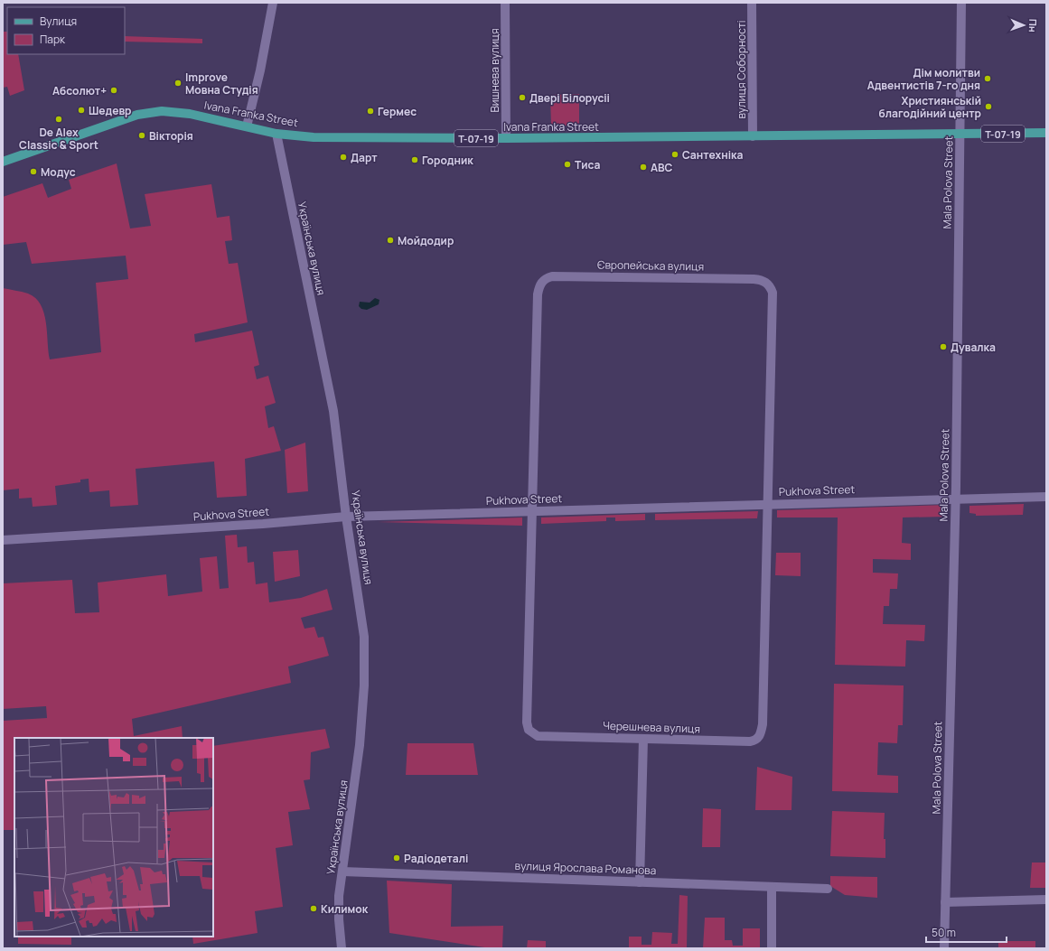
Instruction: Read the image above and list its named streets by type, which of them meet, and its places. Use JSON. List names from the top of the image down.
{
  "streets": {
    "main road": ["Ivana Franka Street", "Т-07-19"],
    "street": [
      "вулиця Соборності",
      "Вишнева вулиця",
      "Mala Polova Street",
      "Українська вулиця",
      "Європейська вулиця",
      "Pukhova Street",
      "Черешнева вулиця",
      "вулиця Ярослава Романова"
    ]
  },
  "crossings": [
    ["вулиця Соборності", "Ivana Franka Street"],
    ["Вишнева вулиця", "Ivana Franka Street"],
    ["Ivana Franka Street", "Mala Polova Street"],
    ["Ivana Franka Street", "Українська вулиця"],
    ["Mala Polova Street", "Pukhova Street"],
    ["Українська вулиця", "Pukhova Street"],
    ["Українська вулиця", "вулиця Ярослава Романова"],
    ["Європейська вулиця", "Pukhova Street"],
    ["Європейська вулиця", "Черешнева вулиця"],
    ["Pukhova Street", "Черешнева вулиця"]
  ],
  "places": [
    "Дім молитви Адвентистів 7-го дня",
    "Improve Мовна Студія",
    "Абсолют+",
    "Двері Білорусіі",
    "Християнській благодійний центр",
    "Шедевр",
    "Гермес",
    "De Alex Classic & Sport",
    "Вікторія",
    "Сантехніка",
    "Дарт",
    "Городник",
    "Тиса",
    "ABC",
    "Модус",
    "Мойдодир",
    "Дувалка",
    "Радіодеталі",
    "Килимок"
  ],
  "legend": ["Вулиця", "Парк"],
  "scale_bar": "50 m",
  "north": "right"
}
